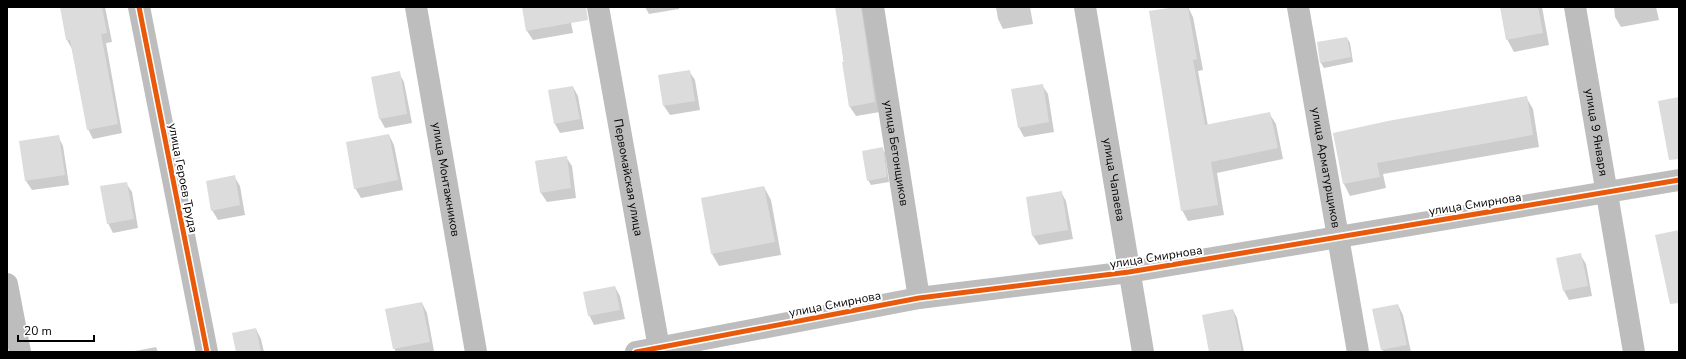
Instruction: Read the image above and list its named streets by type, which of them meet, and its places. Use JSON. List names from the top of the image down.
{
  "streets": {
    "street": [
      "улица 9 Января",
      "улица Бетонщиков",
      "улица Арматурщиков",
      "Первомайская улица",
      "улица Героев Труда",
      "улица Монтажников",
      "улица Чапаева",
      "улица Смирнова"
    ]
  },
  "crossings": [
    ["улица 9 Января", "улица Смирнова"],
    ["улица Бетонщиков", "улица Смирнова"],
    ["улица Арматурщиков", "улица Смирнова"],
    ["Первомайская улица", "улица Смирнова"],
    ["улица Чапаева", "улица Смирнова"]
  ],
  "scale_bar": "20 m"
}
